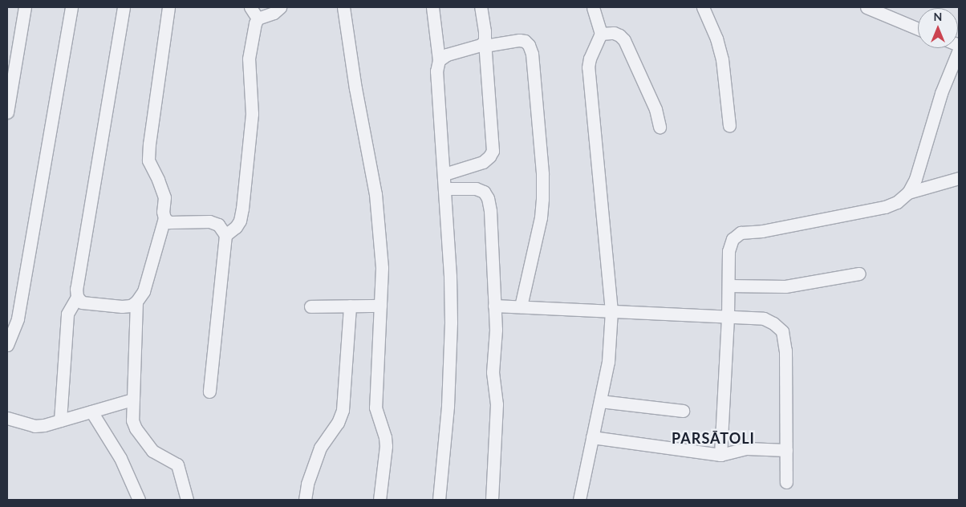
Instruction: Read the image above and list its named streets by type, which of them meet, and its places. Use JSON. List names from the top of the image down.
{
  "districts": ["PARSĀTOLI"],
  "north": "top"
}
